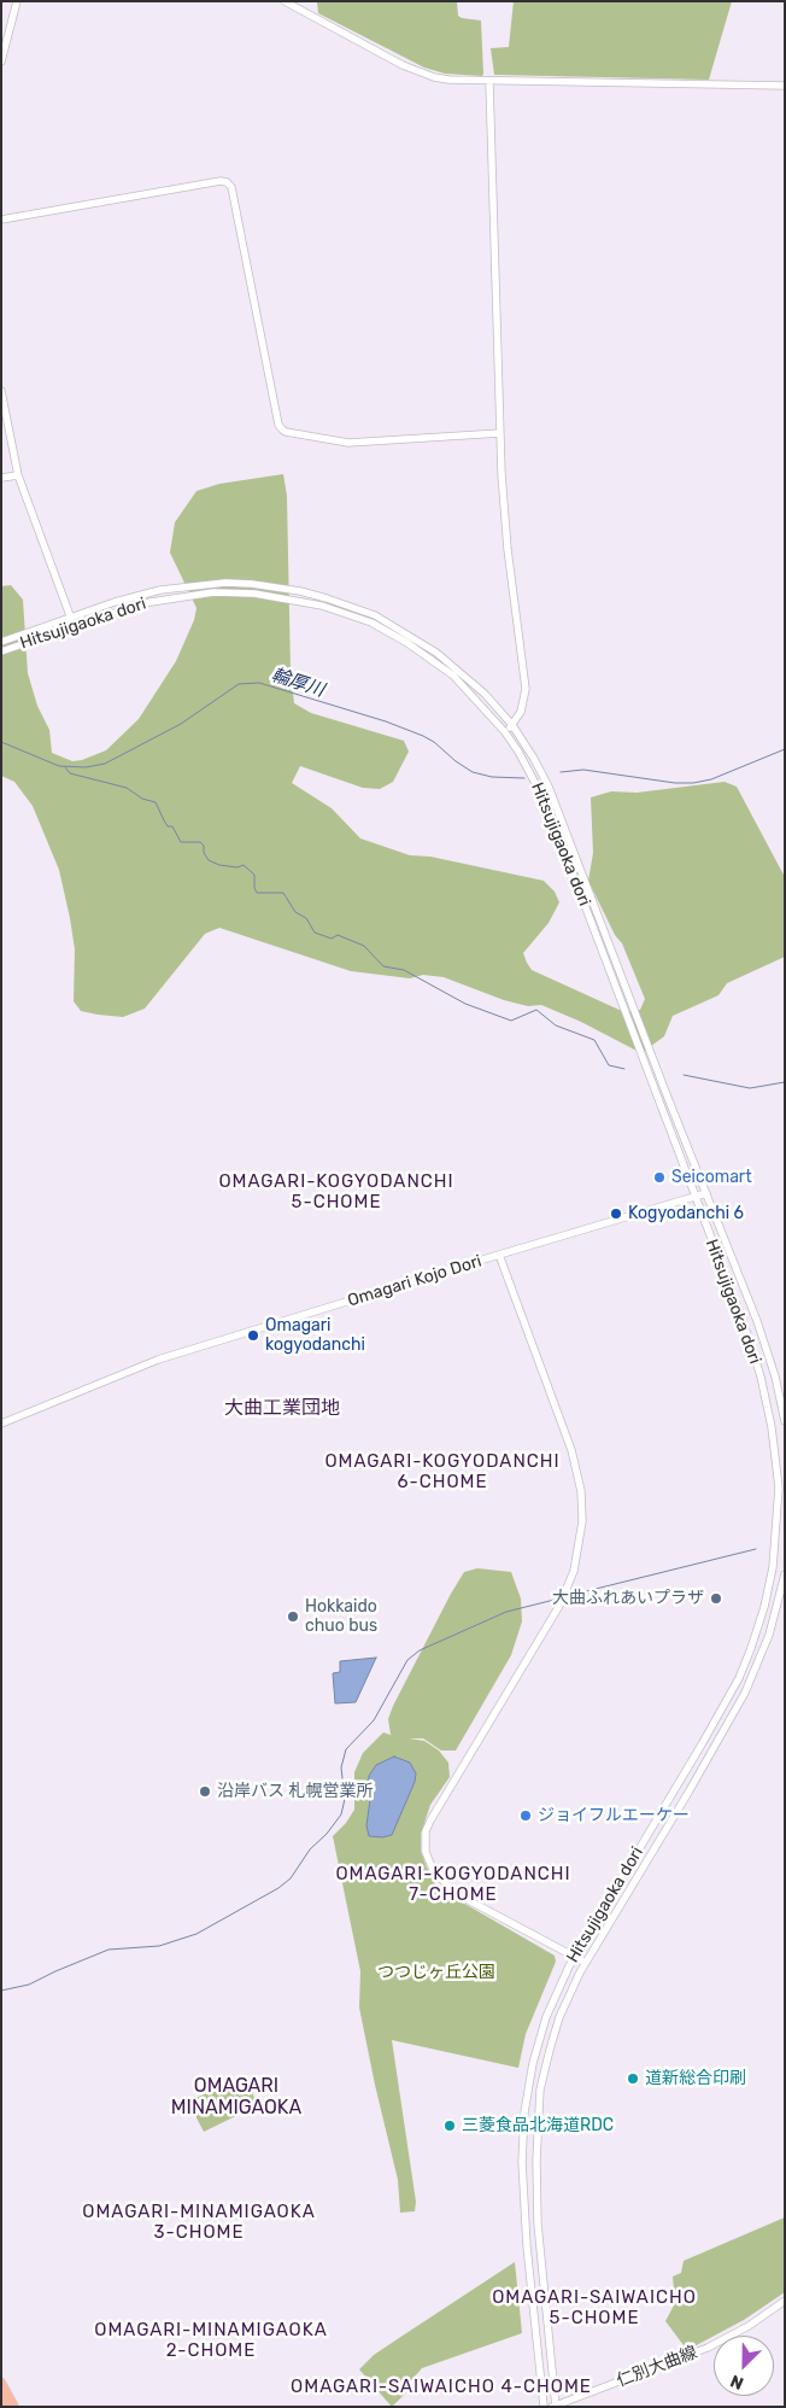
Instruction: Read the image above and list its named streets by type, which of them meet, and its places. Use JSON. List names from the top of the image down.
{
  "streets": {
    "main road": ["Hitsujigaoka dori", "Omagari Kojo Dori", "仁別大曲線"]
  },
  "crossings": [
    ["Hitsujigaoka dori", "Omagari Kojo Dori"],
    ["Hitsujigaoka dori", "仁別大曲線"]
  ],
  "districts": [
    "OMAGARI-KOGYODANCHI 5-CHOME",
    "大曲工業団地",
    "OMAGARI-KOGYODANCHI 6-CHOME",
    "OMAGARI-KOGYODANCHI 7-CHOME",
    "OMAGARI MINAMIGAOKA",
    "OMAGARI-MINAMIGAOKA 3-CHOME",
    "OMAGARI-SAIWAICHO 5-CHOME",
    "OMAGARI-MINAMIGAOKA 2-CHOME",
    "OMAGARI-SAIWAICHO 4-CHOME"
  ],
  "water": ["輪厚川"],
  "parks": ["つつじヶ丘公園"],
  "places": [
    "Seicomart",
    "Kogyodanchi 6",
    "Omagari kogyodanchi",
    "大曲ふれあいプラザ",
    "Hokkaido chuo bus",
    "沿岸バス 札幌営業所",
    "ジョイフルエーケー",
    "道新総合印刷",
    "三菱食品北海道RDC"
  ],
  "north": "bottom left"
}
